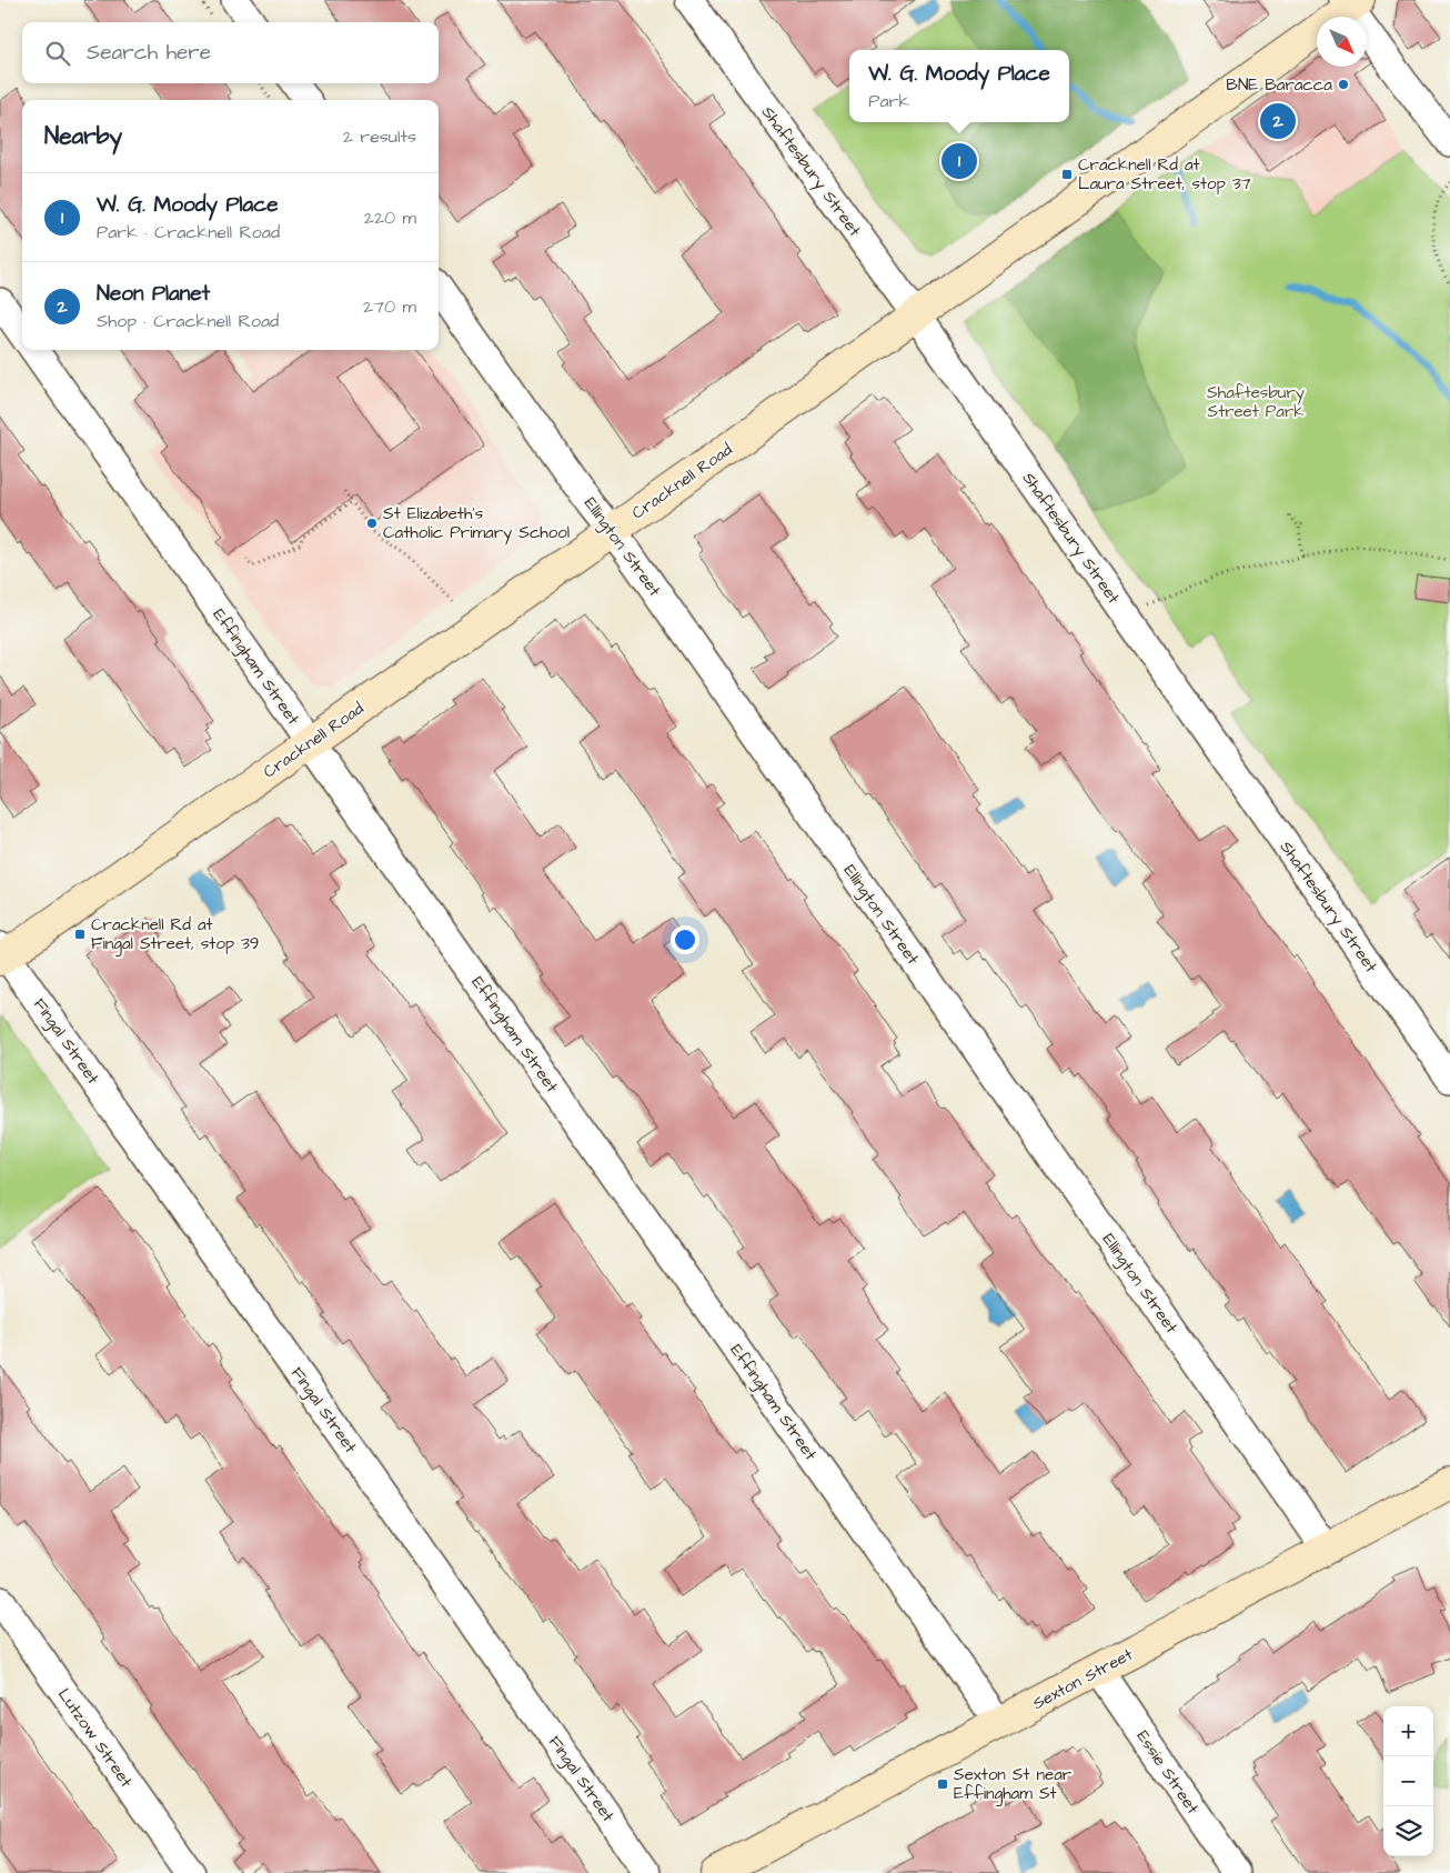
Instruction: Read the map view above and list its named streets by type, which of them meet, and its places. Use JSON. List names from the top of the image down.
{
  "streets": {
    "street": [
      "Shaftesbury Street",
      "Cracknell Road",
      "Ellington Street",
      "Effingham Street",
      "Fingal Street",
      "Sexton Street",
      "Lutzow Street",
      "Essie Street"
    ]
  },
  "crossings": [
    ["Shaftesbury Street", "Cracknell Road"],
    ["Cracknell Road", "Ellington Street"],
    ["Cracknell Road", "Effingham Street"],
    ["Cracknell Road", "Fingal Street"],
    ["Ellington Street", "Sexton Street"],
    ["Effingham Street", "Sexton Street"],
    ["Sexton Street", "Essie Street"]
  ],
  "parks": ["Shaftesbury Street Park"],
  "places": {
    "other": ["BNE Baracca", "St Elizabeth's Catholic Primary School"],
    "transit": ["Cracknell Rd at Laura Street, stop 37", "Cracknell Rd at Fingal Street, stop 39", "Sexton St near Effingham St"]
  },
  "north": "bottom right",
  "page": {
    "search": "Search here",
    "popup": ["W. G. Moody Place", "Park"],
    "heading": ["Nearby", "2 results"],
    "pins": ["2", "1"],
    "list": [
      {
        "mark": "1",
        "name": "W. G. Moody Place",
        "note": "Park · Cracknell Road",
        "value": "220 m"
      },
      {
        "mark": "2",
        "name": "Neon Planet",
        "note": "Shop · Cracknell Road",
        "value": "270 m"
      }
    ],
    "map_buttons": ["+", "−"]
  }
}
